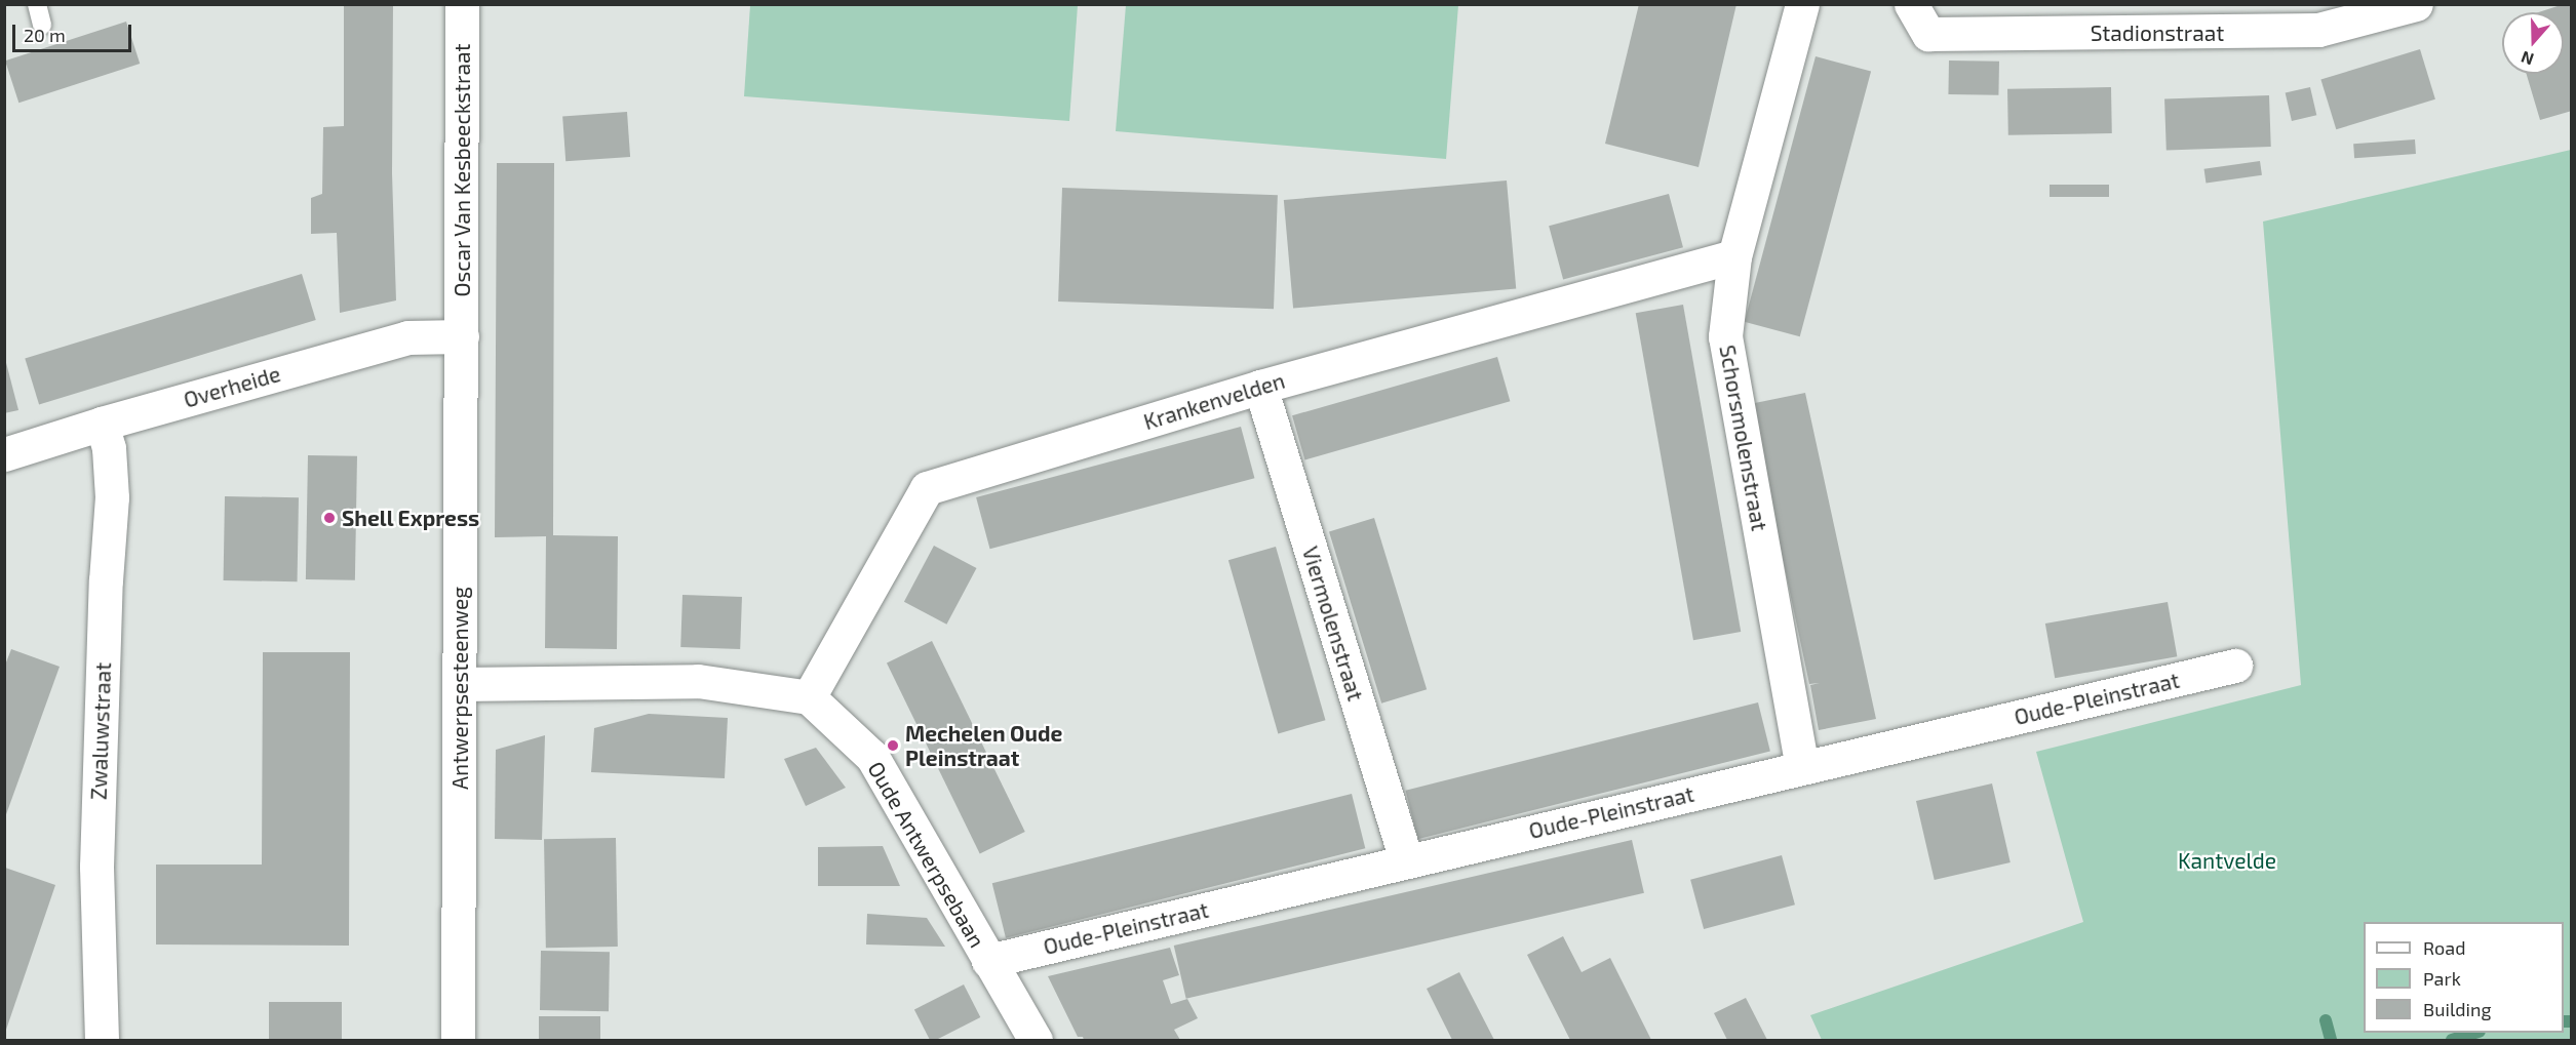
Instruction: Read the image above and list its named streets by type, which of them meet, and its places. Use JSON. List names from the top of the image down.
{
  "streets": {
    "street": [
      "Stadionstraat",
      "Oscar Van Kesbeeckstraat",
      "Overheide",
      "Krankenvelden",
      "Schorsmolenstraat",
      "Viermolenstraat",
      "Antwerpsesteenweg",
      "Oude-Pleinstraat",
      "Zwaluwstraat",
      "Oude Antwerpsebaan"
    ]
  },
  "crossings": [
    ["Oscar Van Kesbeeckstraat", "Overheide"],
    ["Oscar Van Kesbeeckstraat", "Antwerpsesteenweg"],
    ["Overheide", "Antwerpsesteenweg"],
    ["Overheide", "Zwaluwstraat"],
    ["Krankenvelden", "Schorsmolenstraat"],
    ["Krankenvelden", "Viermolenstraat"],
    ["Krankenvelden", "Oude Antwerpsebaan"],
    ["Schorsmolenstraat", "Oude-Pleinstraat"],
    ["Viermolenstraat", "Oude-Pleinstraat"],
    ["Oude-Pleinstraat", "Oude Antwerpsebaan"]
  ],
  "parks": ["Kantvelde"],
  "places": ["Shell Express", "Mechelen Oude Pleinstraat"],
  "legend": ["Road", "Park", "Building"],
  "scale_bar": "20 m",
  "north": "bottom"
}
